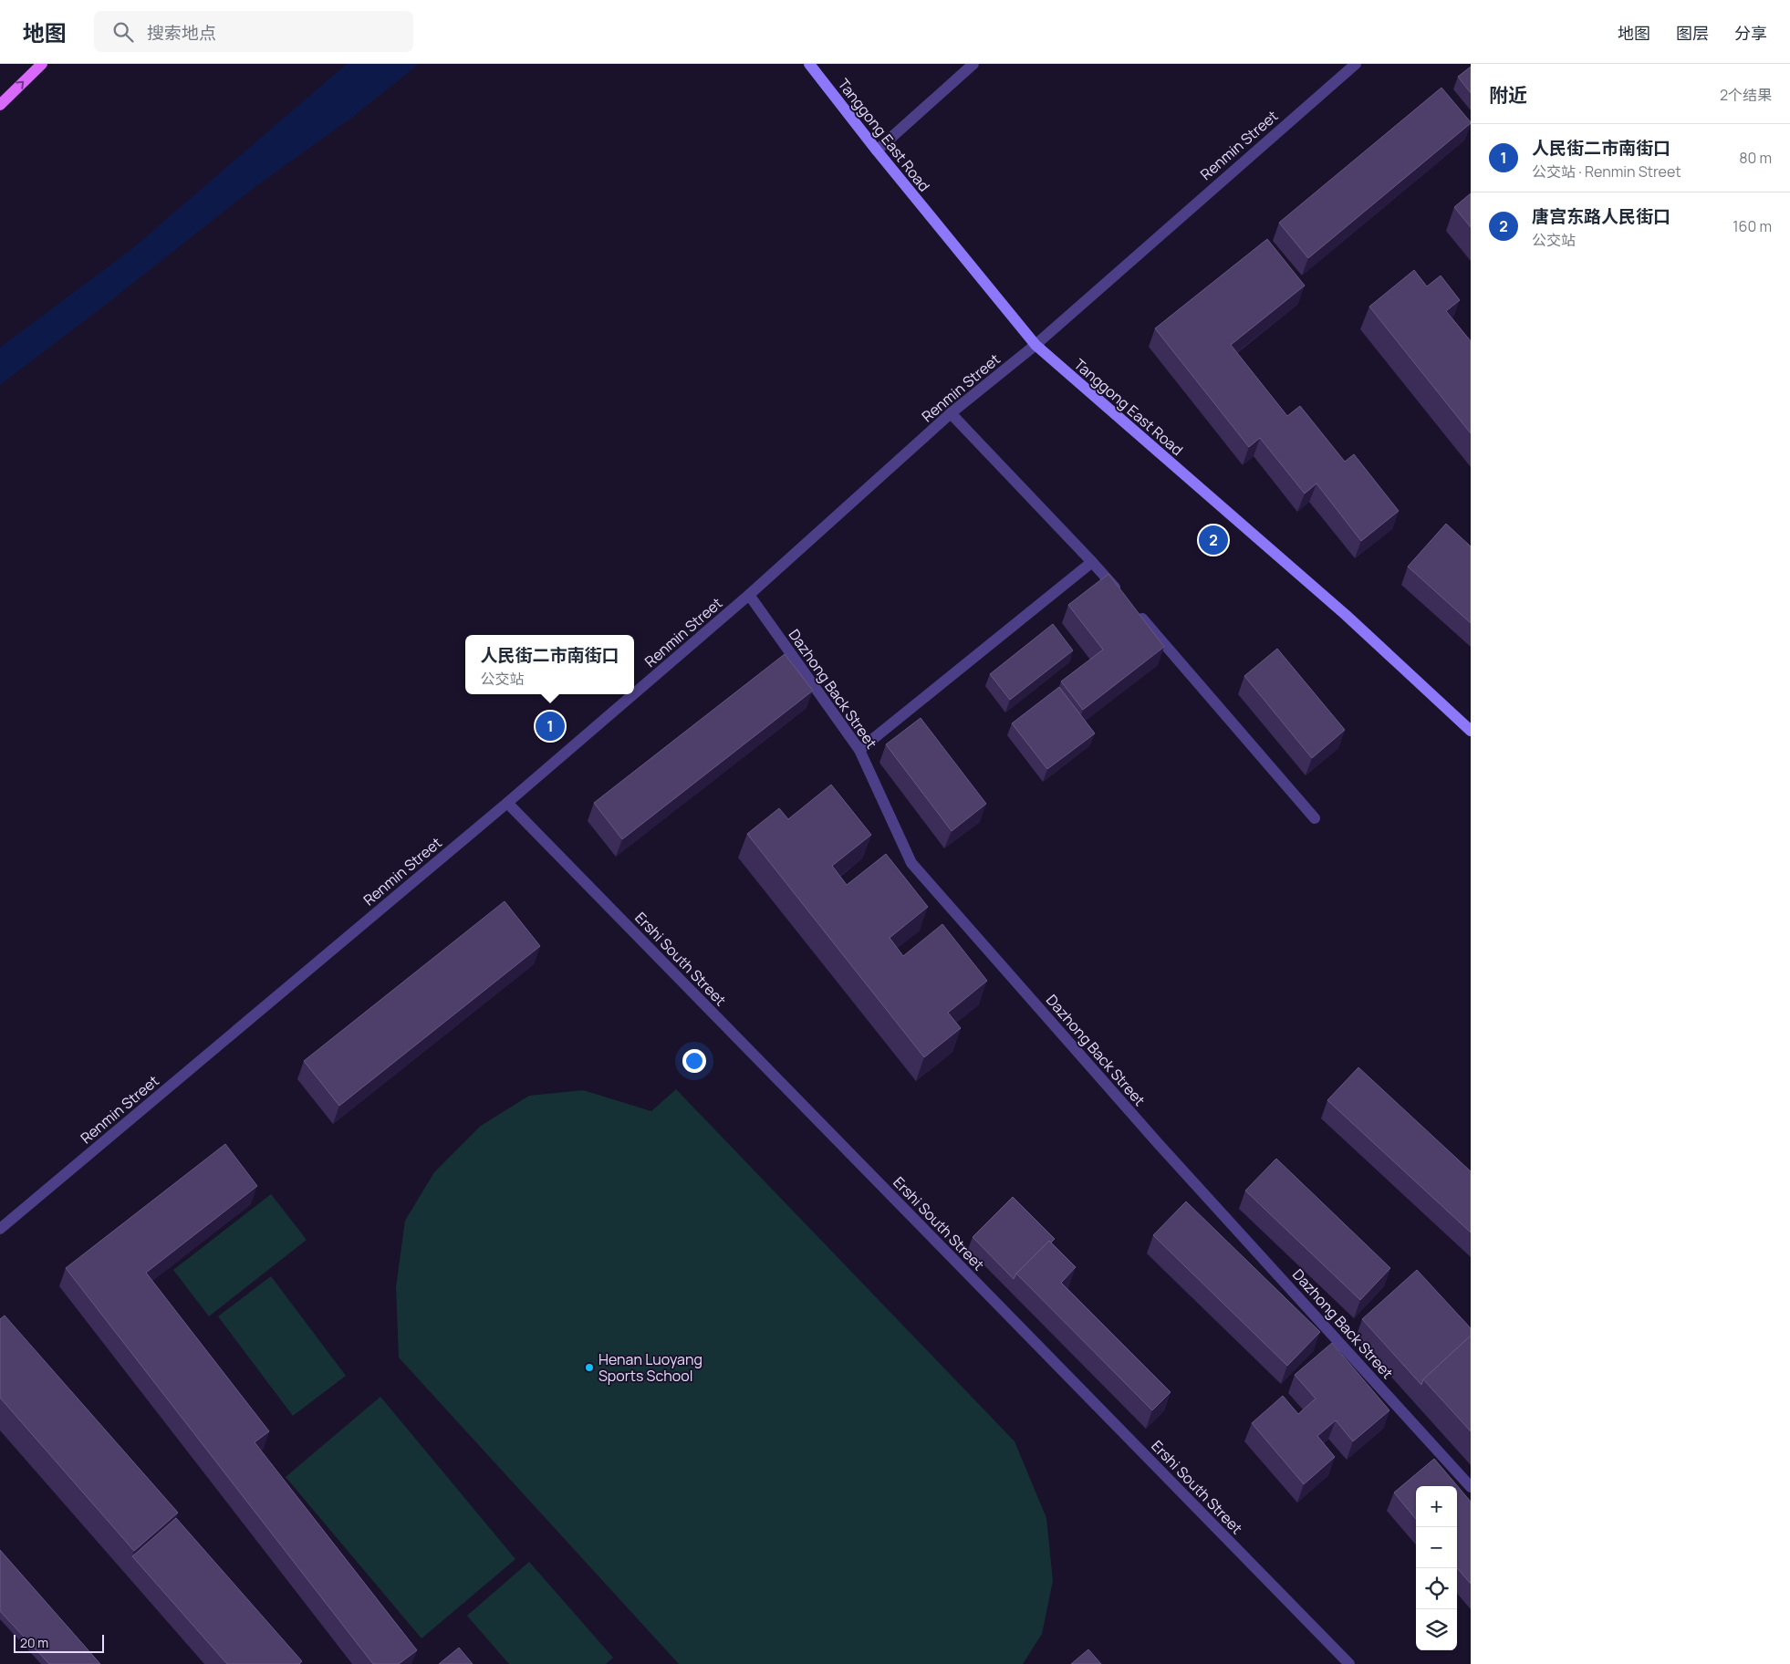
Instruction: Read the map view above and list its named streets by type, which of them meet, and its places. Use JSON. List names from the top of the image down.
{
  "streets": {
    "street": [
      "Tanggong East Road",
      "Renmin Street",
      "Dazhong Back Street",
      "Ershi South Street"
    ]
  },
  "crossings": [
    ["Tanggong East Road", "Renmin Street"],
    ["Renmin Street", "Dazhong Back Street"],
    ["Renmin Street", "Ershi South Street"]
  ],
  "places": ["Henan Luoyang Sports School"],
  "scale_bar": "20 m",
  "page": {
    "header": "地图",
    "search": "搜索地点",
    "nav": ["地图", "图层", "分享"],
    "heading": ["附近", "2个结果"],
    "list": [
      {
        "mark": "1",
        "name": "人民街二市南街口",
        "note": "公交站 · Renmin Street",
        "value": "80 m"
      },
      {
        "mark": "2",
        "name": "唐宫东路人民街口",
        "note": "公交站",
        "value": "160 m"
      }
    ],
    "pins": ["2", "1"],
    "popup": ["人民街二市南街口", "公交站"],
    "map_buttons": ["+", "−"],
    "scale": "20 m"
  }
}
